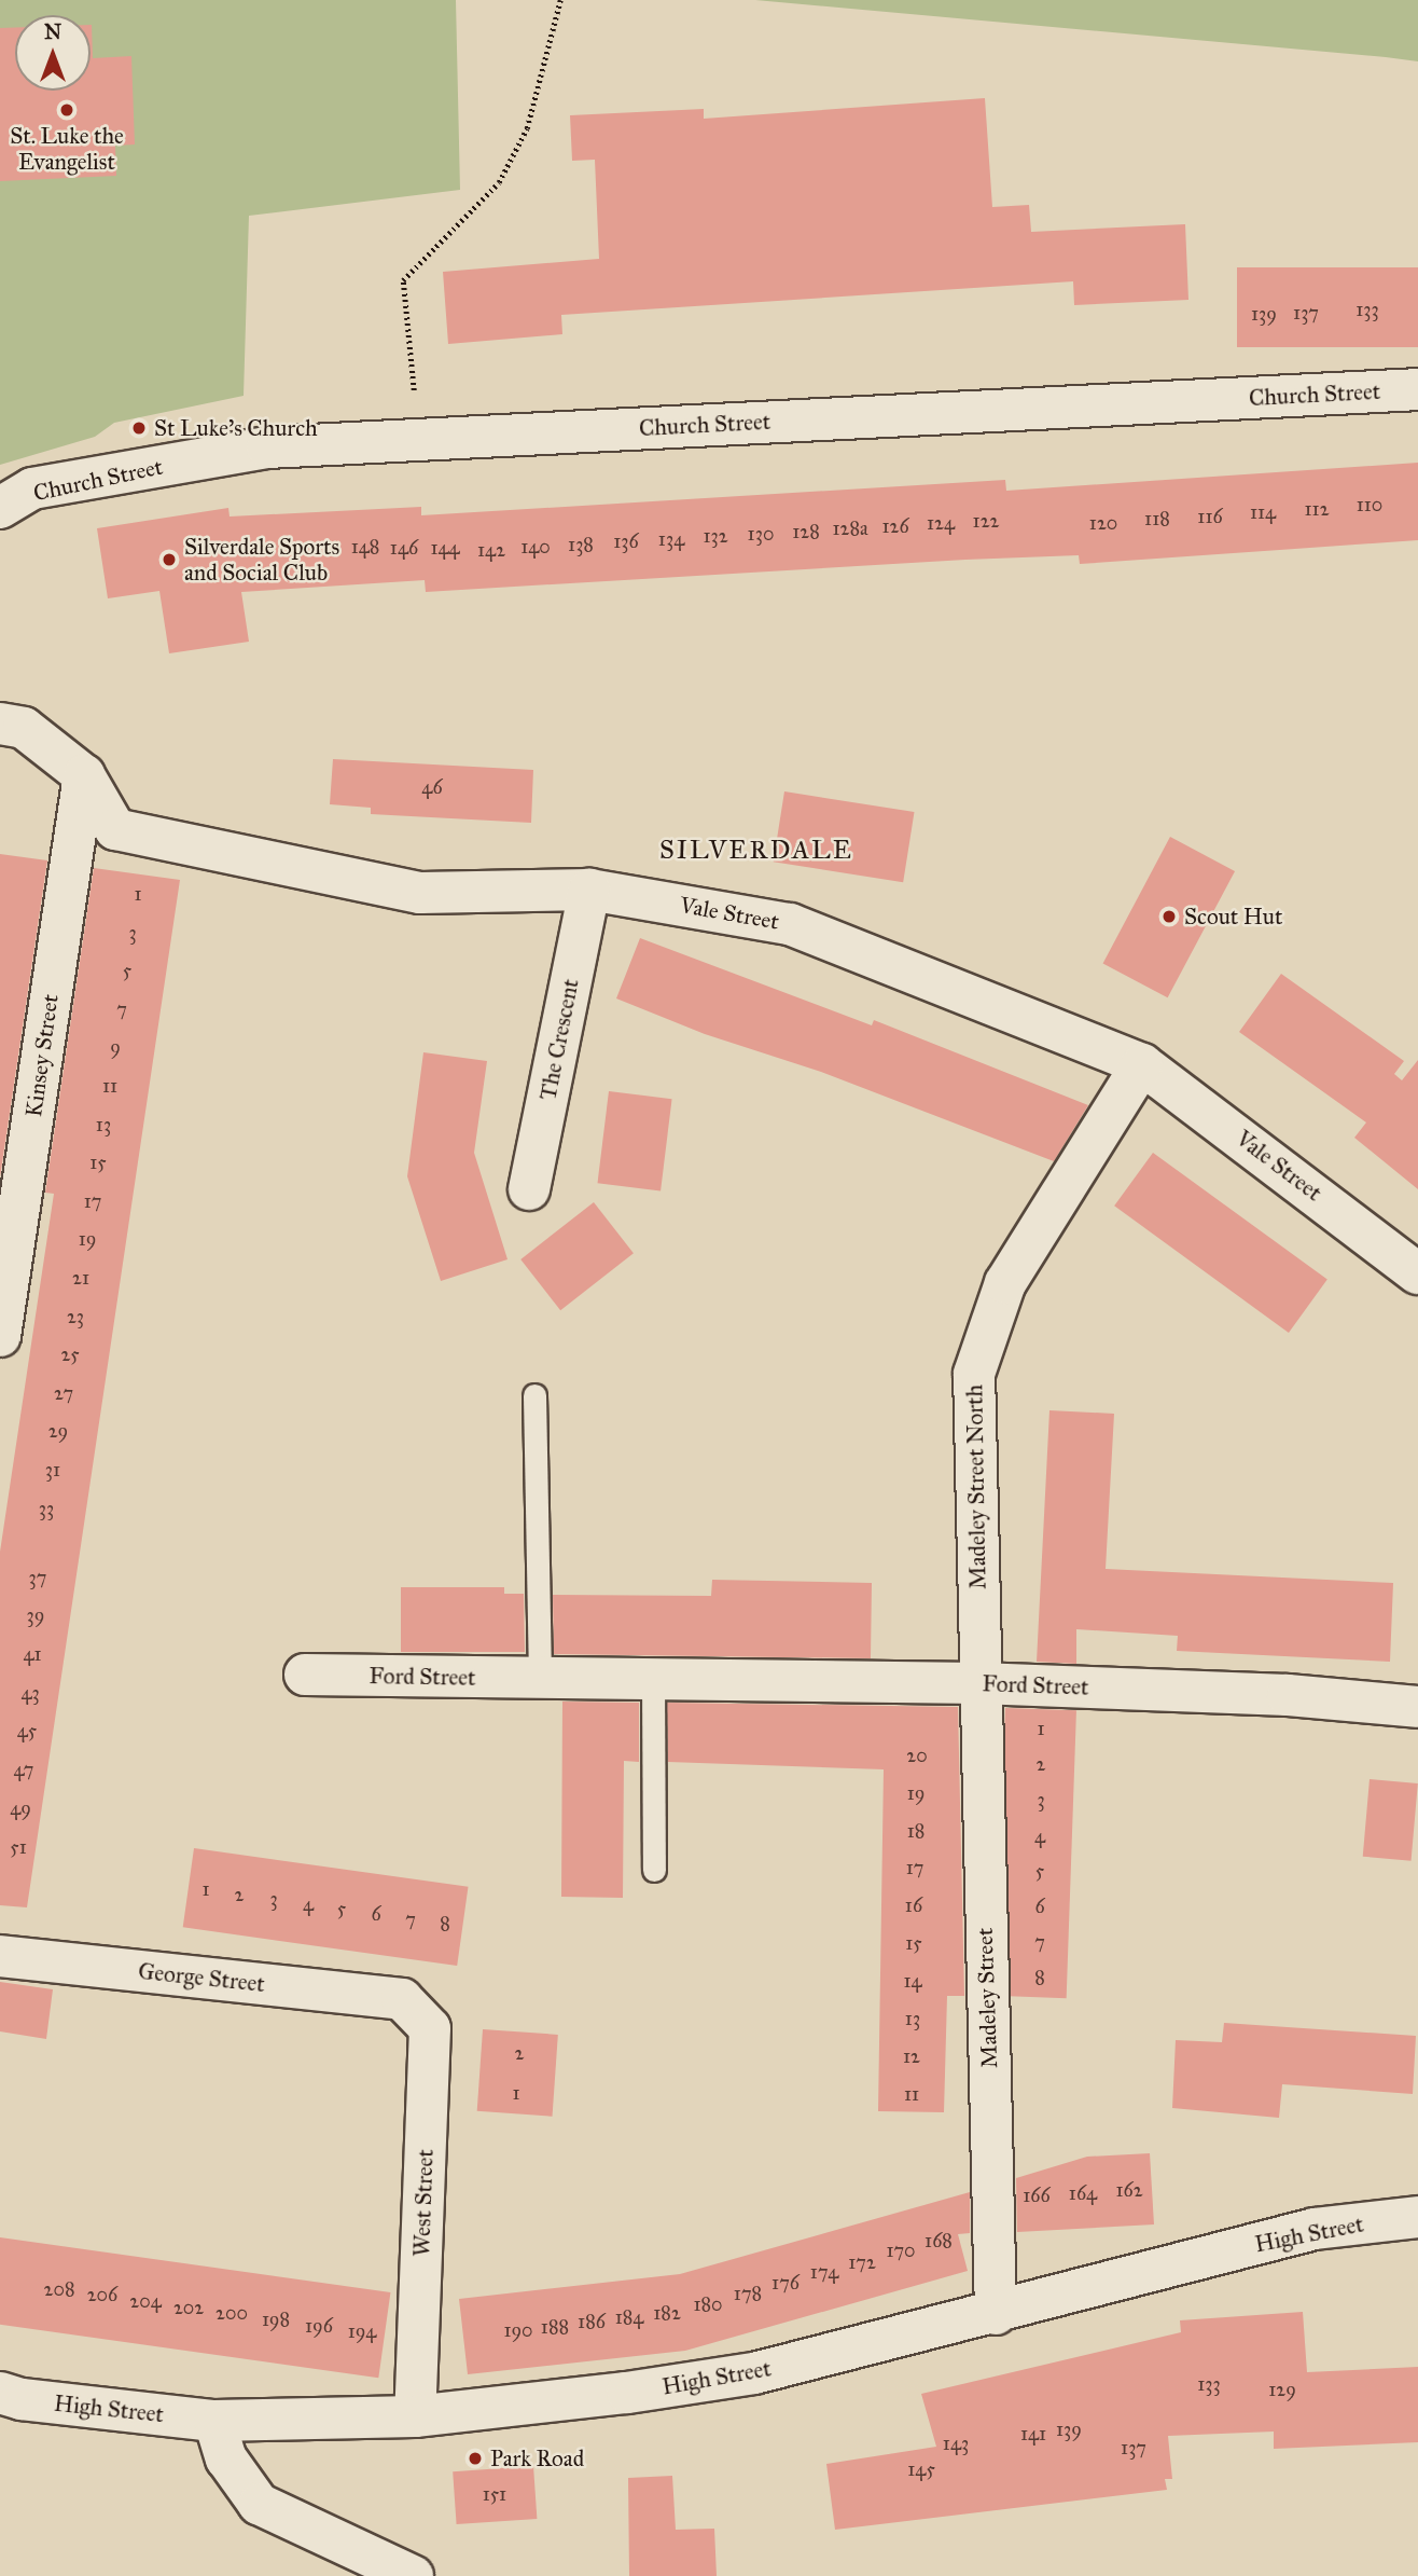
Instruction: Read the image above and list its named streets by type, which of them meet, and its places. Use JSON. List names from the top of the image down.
{
  "streets": {
    "street": [
      "Church Street",
      "Vale Street",
      "The Crescent",
      "Kinsey Street",
      "Madeley Street North",
      "Ford Street",
      "George Street",
      "Madeley Street",
      "West Street",
      "High Street"
    ]
  },
  "crossings": [
    ["Vale Street", "The Crescent"],
    ["Vale Street", "Kinsey Street"],
    ["Vale Street", "Madeley Street North"],
    ["Madeley Street North", "Ford Street"],
    ["Madeley Street North", "Madeley Street"],
    ["Ford Street", "Madeley Street"],
    ["George Street", "West Street"],
    ["Madeley Street", "High Street"],
    ["West Street", "High Street"]
  ],
  "districts": ["SILVERDALE"],
  "places": [
    "St. Luke the Evangelist",
    "St Luke's Church",
    "Silverdale Sports and Social Club",
    "Scout Hut",
    "Park Road"
  ],
  "house_numbers": [
    "133",
    "137",
    "139",
    "110",
    "112",
    "114",
    "116",
    "118",
    "122",
    "124",
    "120",
    "126",
    "128a",
    "128",
    "130",
    "132",
    "134",
    "136",
    "138",
    "148",
    "140",
    "146",
    "144",
    "142",
    "46",
    "1",
    "3",
    "5",
    "7",
    "9",
    "11",
    "13",
    "15",
    "17",
    "19",
    "21",
    "23",
    "25",
    "27",
    "29",
    "31",
    "33",
    "37",
    "39",
    "41",
    "43",
    "1",
    "45",
    "20",
    "2",
    "47",
    "19",
    "3",
    "49",
    "18",
    "4",
    "51",
    "17",
    "5",
    "1",
    "2",
    "3",
    "4",
    "16",
    "6",
    "5",
    "6",
    "7",
    "8",
    "7",
    "15",
    "8",
    "14",
    "13",
    "2",
    "12",
    "1",
    "11",
    "162",
    "164",
    "166",
    "168",
    "170",
    "172",
    "174",
    "176",
    "208",
    "178",
    "206",
    "204",
    "180",
    "202",
    "200",
    "182",
    "184",
    "198",
    "186",
    "196",
    "188",
    "190",
    "194",
    "133",
    "129",
    "139",
    "141",
    "143",
    "137",
    "145",
    "151"
  ],
  "north": "top"
}
